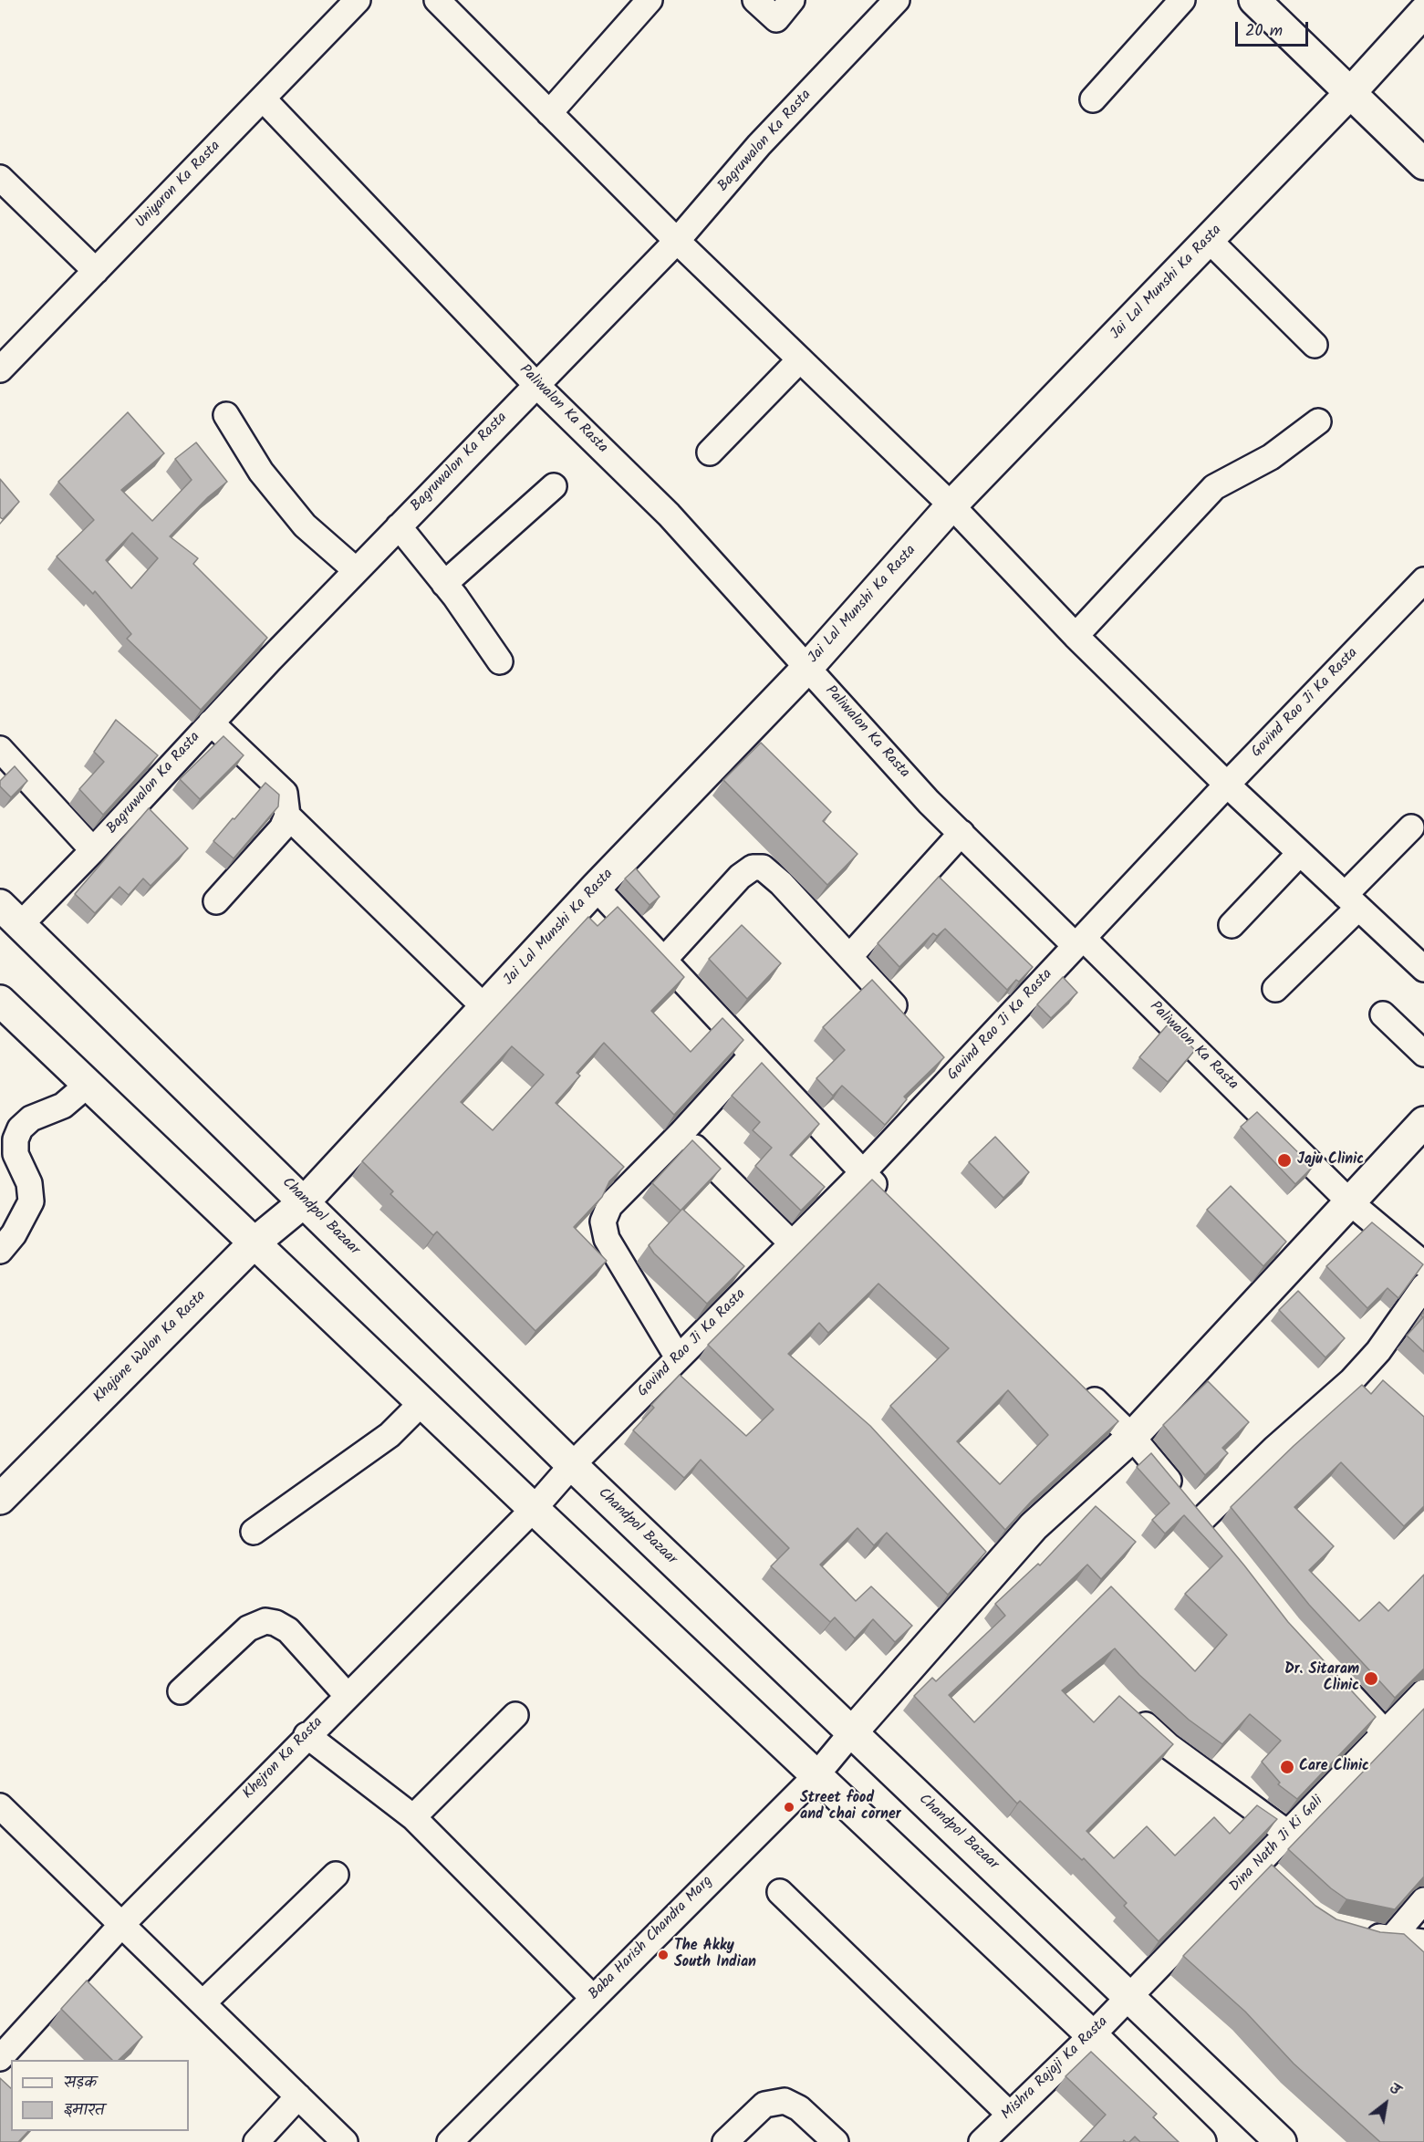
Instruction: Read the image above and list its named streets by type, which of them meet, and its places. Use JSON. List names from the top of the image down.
{
  "streets": {
    "main road": ["Jai Lal Munshi Ka Rasta", "Chandpol Bazaar", "Khajane Walon Ka Rasta"],
    "street": [
      "Bagruwalon Ka Rasta",
      "Uniyaron Ka Rasta",
      "Paliwalon Ka Rasta",
      "Govind Rao Ji Ka Rasta",
      "Khejron Ka Rasta",
      "Dina Nath Ji Ki Gali",
      "Baba Harish Chandra Marg",
      "Mishra Rajaji Ka Rasta"
    ]
  },
  "crossings": [
    ["Bagruwalon Ka Rasta", "Paliwalon Ka Rasta"],
    ["Bagruwalon Ka Rasta", "Chandpol Bazaar"],
    ["Uniyaron Ka Rasta", "Paliwalon Ka Rasta"],
    ["Jai Lal Munshi Ka Rasta", "Paliwalon Ka Rasta"],
    ["Jai Lal Munshi Ka Rasta", "Chandpol Bazaar"],
    ["Jai Lal Munshi Ka Rasta", "Khajane Walon Ka Rasta"],
    ["Paliwalon Ka Rasta", "Govind Rao Ji Ka Rasta"],
    ["Govind Rao Ji Ka Rasta", "Chandpol Bazaar"],
    ["Govind Rao Ji Ka Rasta", "Khejron Ka Rasta"],
    ["Chandpol Bazaar", "Khajane Walon Ka Rasta"],
    ["Chandpol Bazaar", "Khejron Ka Rasta"],
    ["Chandpol Bazaar", "Dina Nath Ji Ki Gali"],
    ["Chandpol Bazaar", "Baba Harish Chandra Marg"],
    ["Chandpol Bazaar", "Mishra Rajaji Ka Rasta"],
    ["Dina Nath Ji Ki Gali", "Mishra Rajaji Ka Rasta"]
  ],
  "places": [
    "Jaju Clinic",
    "Dr. Sitaram Clinic",
    "Care Clinic",
    "Street food and chai corner",
    "The Akky South Indian"
  ],
  "legend": ["सड़क", "इमारत"],
  "scale_bar": "20 m",
  "north": "top right"
}
